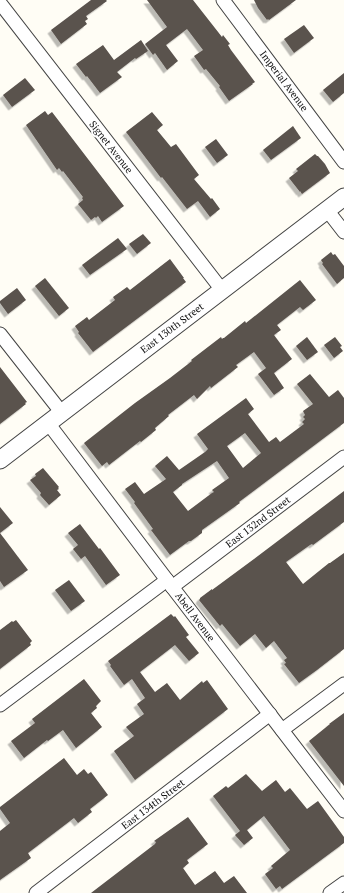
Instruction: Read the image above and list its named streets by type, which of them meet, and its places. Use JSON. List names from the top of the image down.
{
  "streets": {
    "street": [
      "Imperial Avenue",
      "Signet Avenue",
      "East 130th Street",
      "East 132nd Street",
      "Abell Avenue",
      "East 134th Street"
    ]
  },
  "crossings": [
    ["Signet Avenue", "East 130th Street"],
    ["East 130th Street", "Abell Avenue"],
    ["East 132nd Street", "Abell Avenue"],
    ["Abell Avenue", "East 134th Street"]
  ]
}
